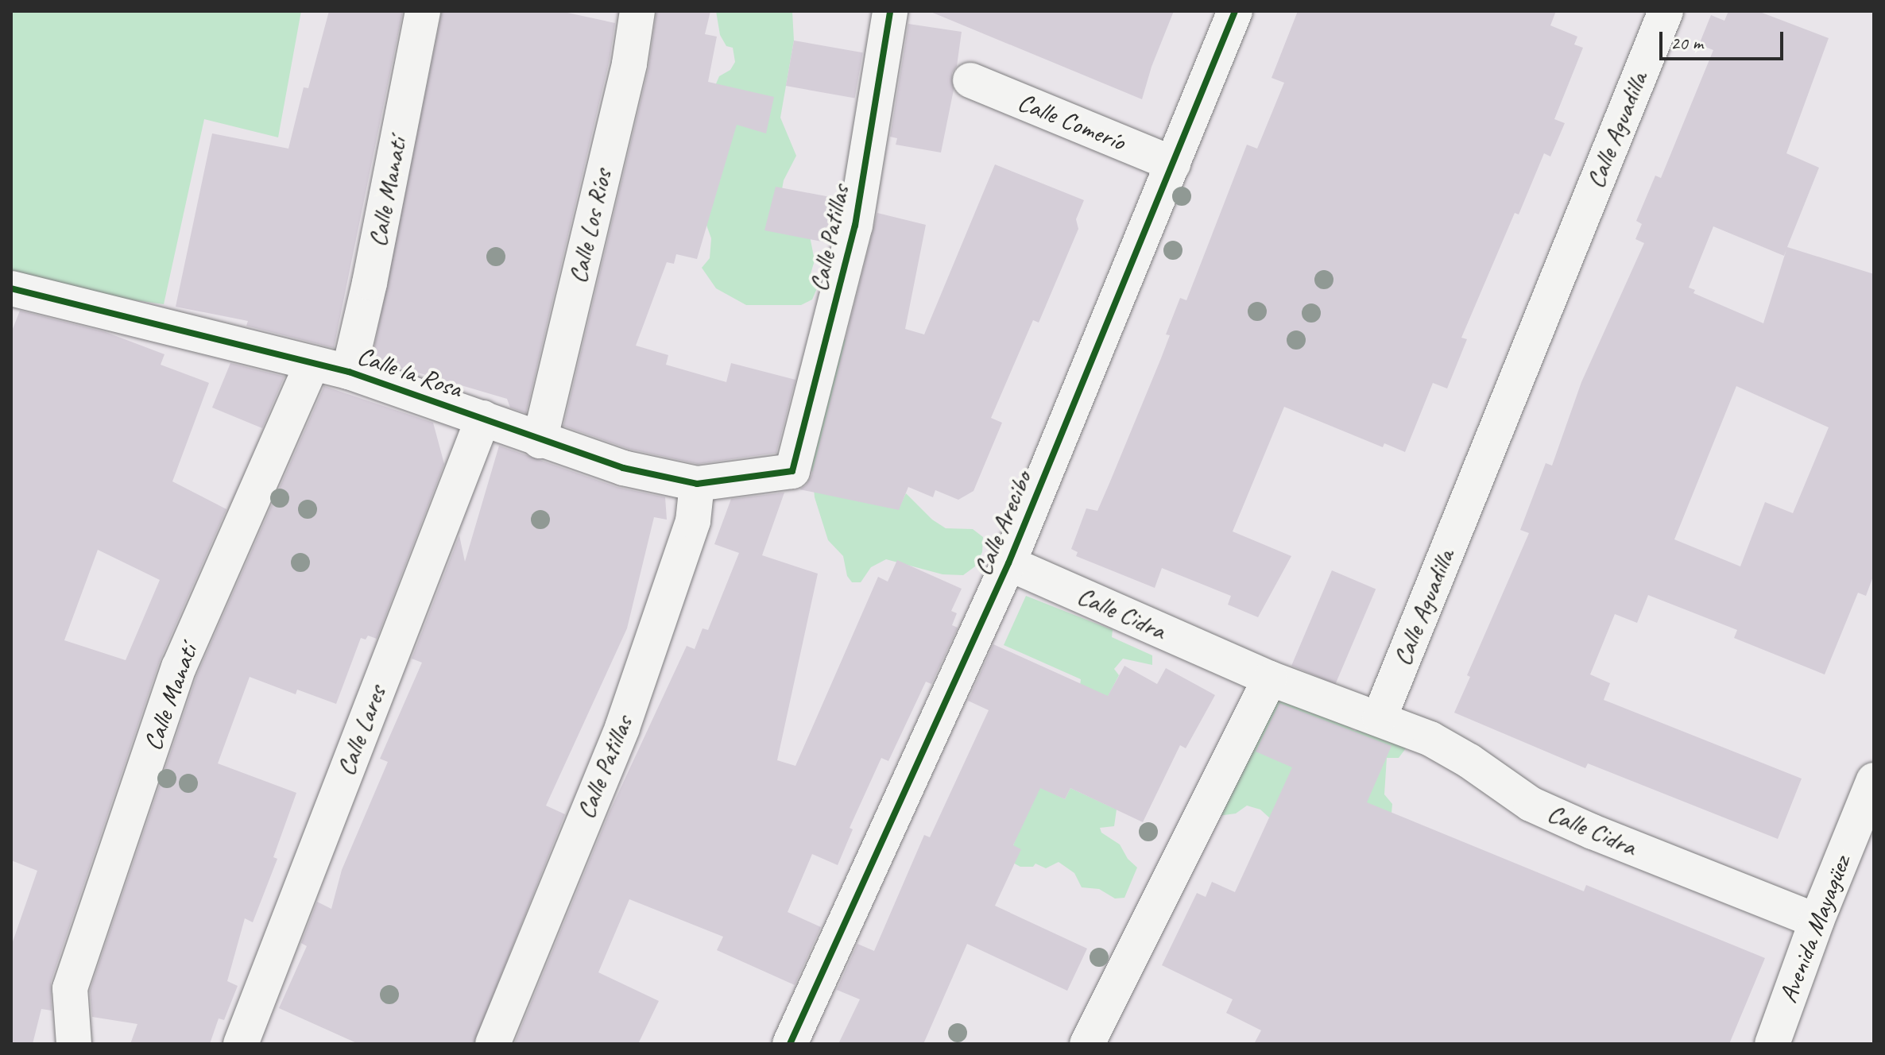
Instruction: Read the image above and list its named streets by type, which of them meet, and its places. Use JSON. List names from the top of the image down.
{
  "streets": {
    "street": [
      "Calle Comerío",
      "Calle Aguadilla",
      "Calle Manatí",
      "Calle Los Ríos",
      "Calle Patillas",
      "Calle la Rosa",
      "Calle Arecibo",
      "Calle Cidra",
      "Calle Lares",
      "Avenida Mayagüez"
    ]
  },
  "crossings": [
    ["Calle Comerío", "Calle Arecibo"],
    ["Calle Aguadilla", "Calle Cidra"],
    ["Calle Manatí", "Calle la Rosa"],
    ["Calle Los Ríos", "Calle la Rosa"],
    ["Calle Patillas", "Calle la Rosa"],
    ["Calle la Rosa", "Calle Lares"],
    ["Calle Arecibo", "Calle Cidra"],
    ["Calle Cidra", "Avenida Mayagüez"]
  ],
  "scale_bar": "20 m"
}
